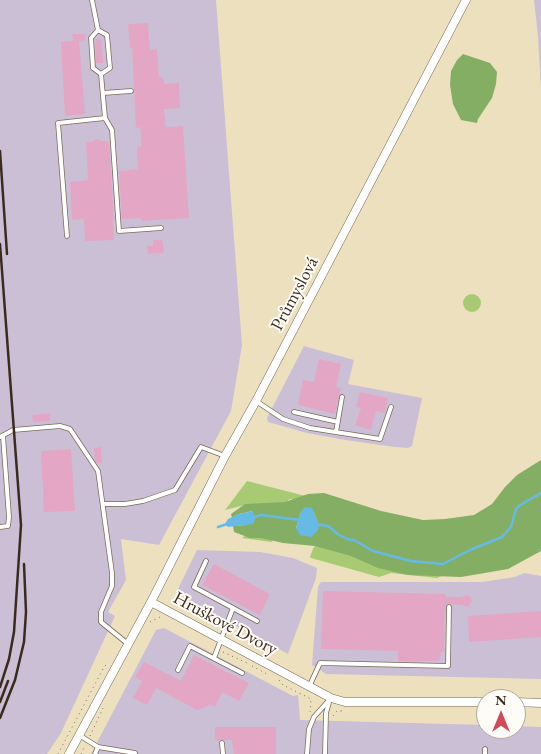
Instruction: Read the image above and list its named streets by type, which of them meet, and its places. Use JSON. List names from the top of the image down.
{
  "streets": {
    "street": ["Průmyslová", "Hruškové Dvory"]
  },
  "crossings": [
    ["Průmyslová", "Hruškové Dvory"]
  ],
  "north": "top"
}
